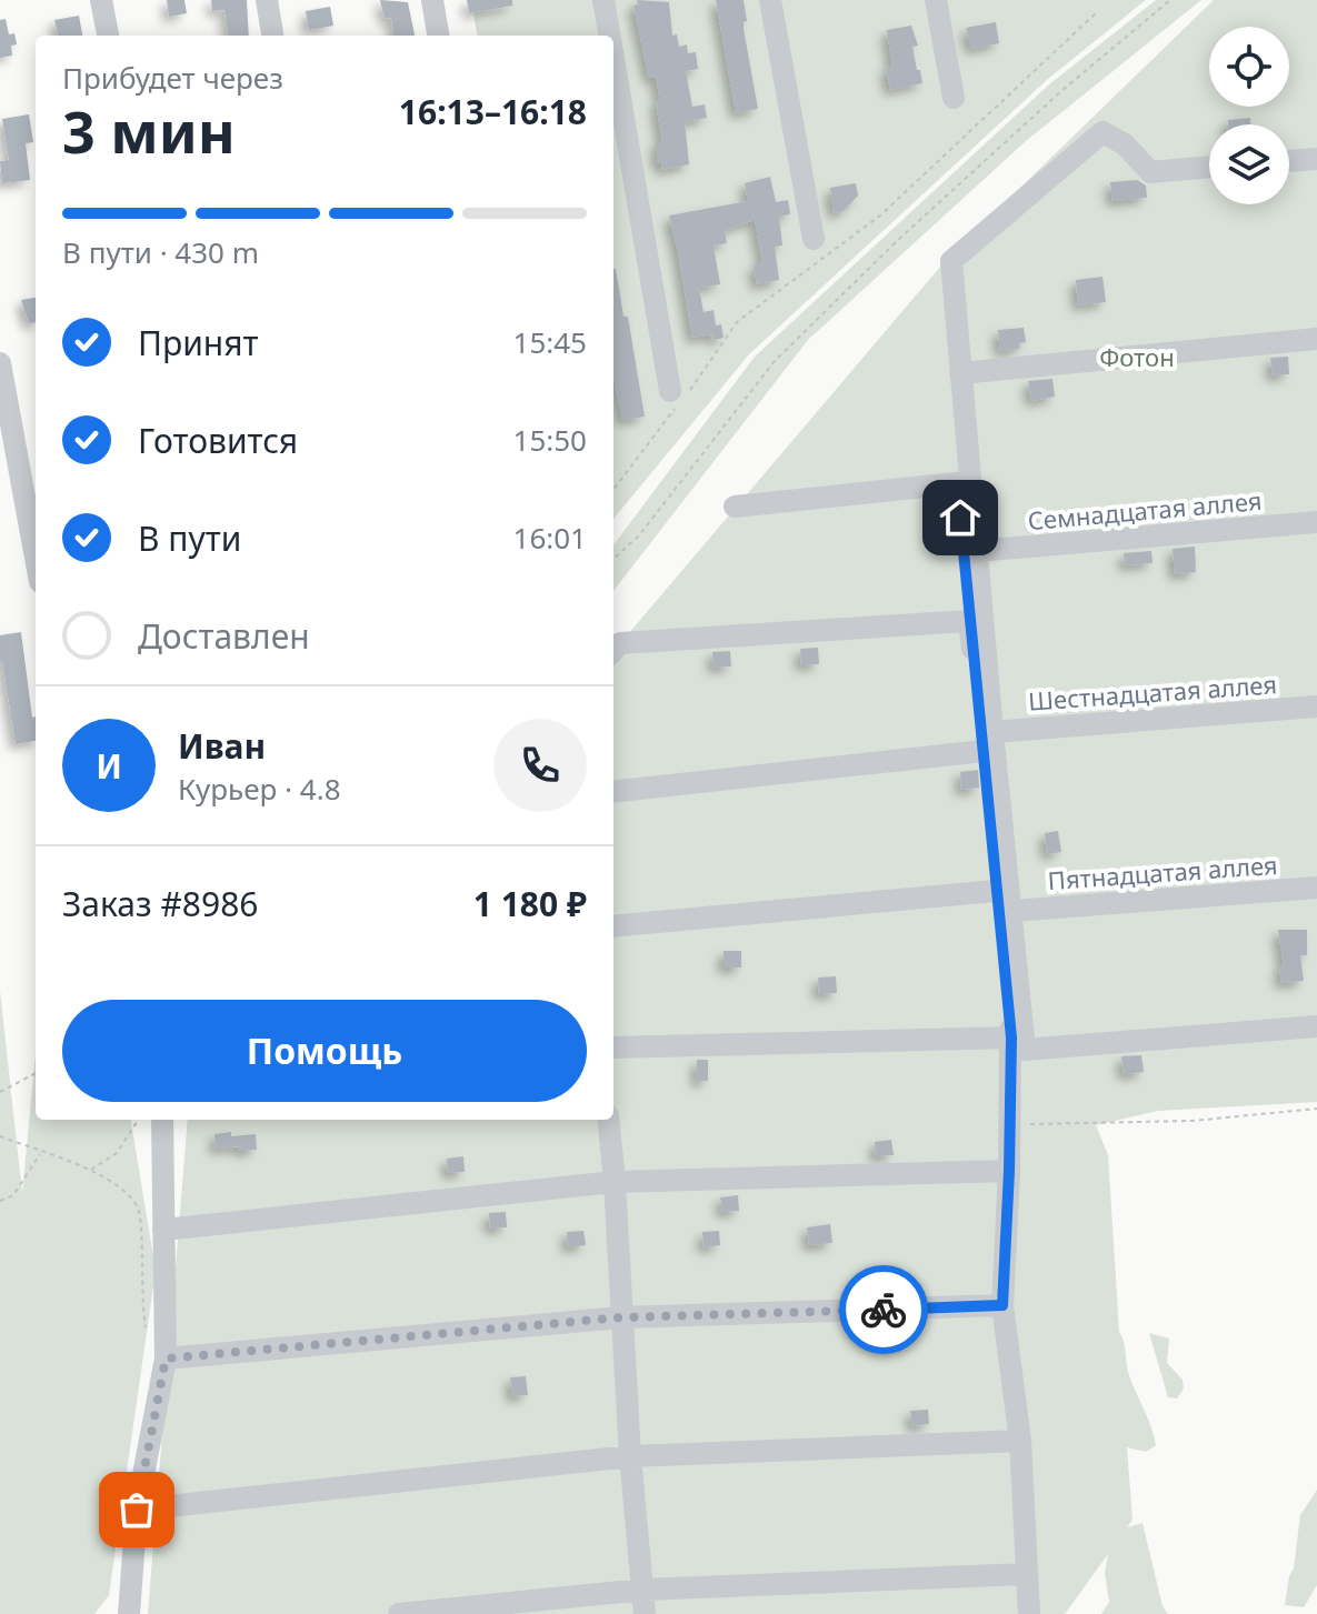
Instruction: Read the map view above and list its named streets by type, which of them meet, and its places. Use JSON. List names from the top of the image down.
{
  "streets": {
    "street": ["Семнадцатая аллея", "Шестнадцатая аллея", "Пятнадцатая аллея"]
  },
  "parks": ["Фотон"],
  "page": {
    "heading": ["3 мин", "Прибудет через", "16:13–16:18"],
    "panel": [
      "Иван",
      "Курьер · 4.8",
      "Заказ #8986",
      "1 180 ₽"
    ],
    "bar": "В пути · 430 m",
    "list": [
      ["Принят", "15:45"],
      ["Готовится", "15:50"],
      ["В пути", "16:01"],
      "Доставлен"
    ],
    "round": "И",
    "buttons": "Помощь"
  }
}
